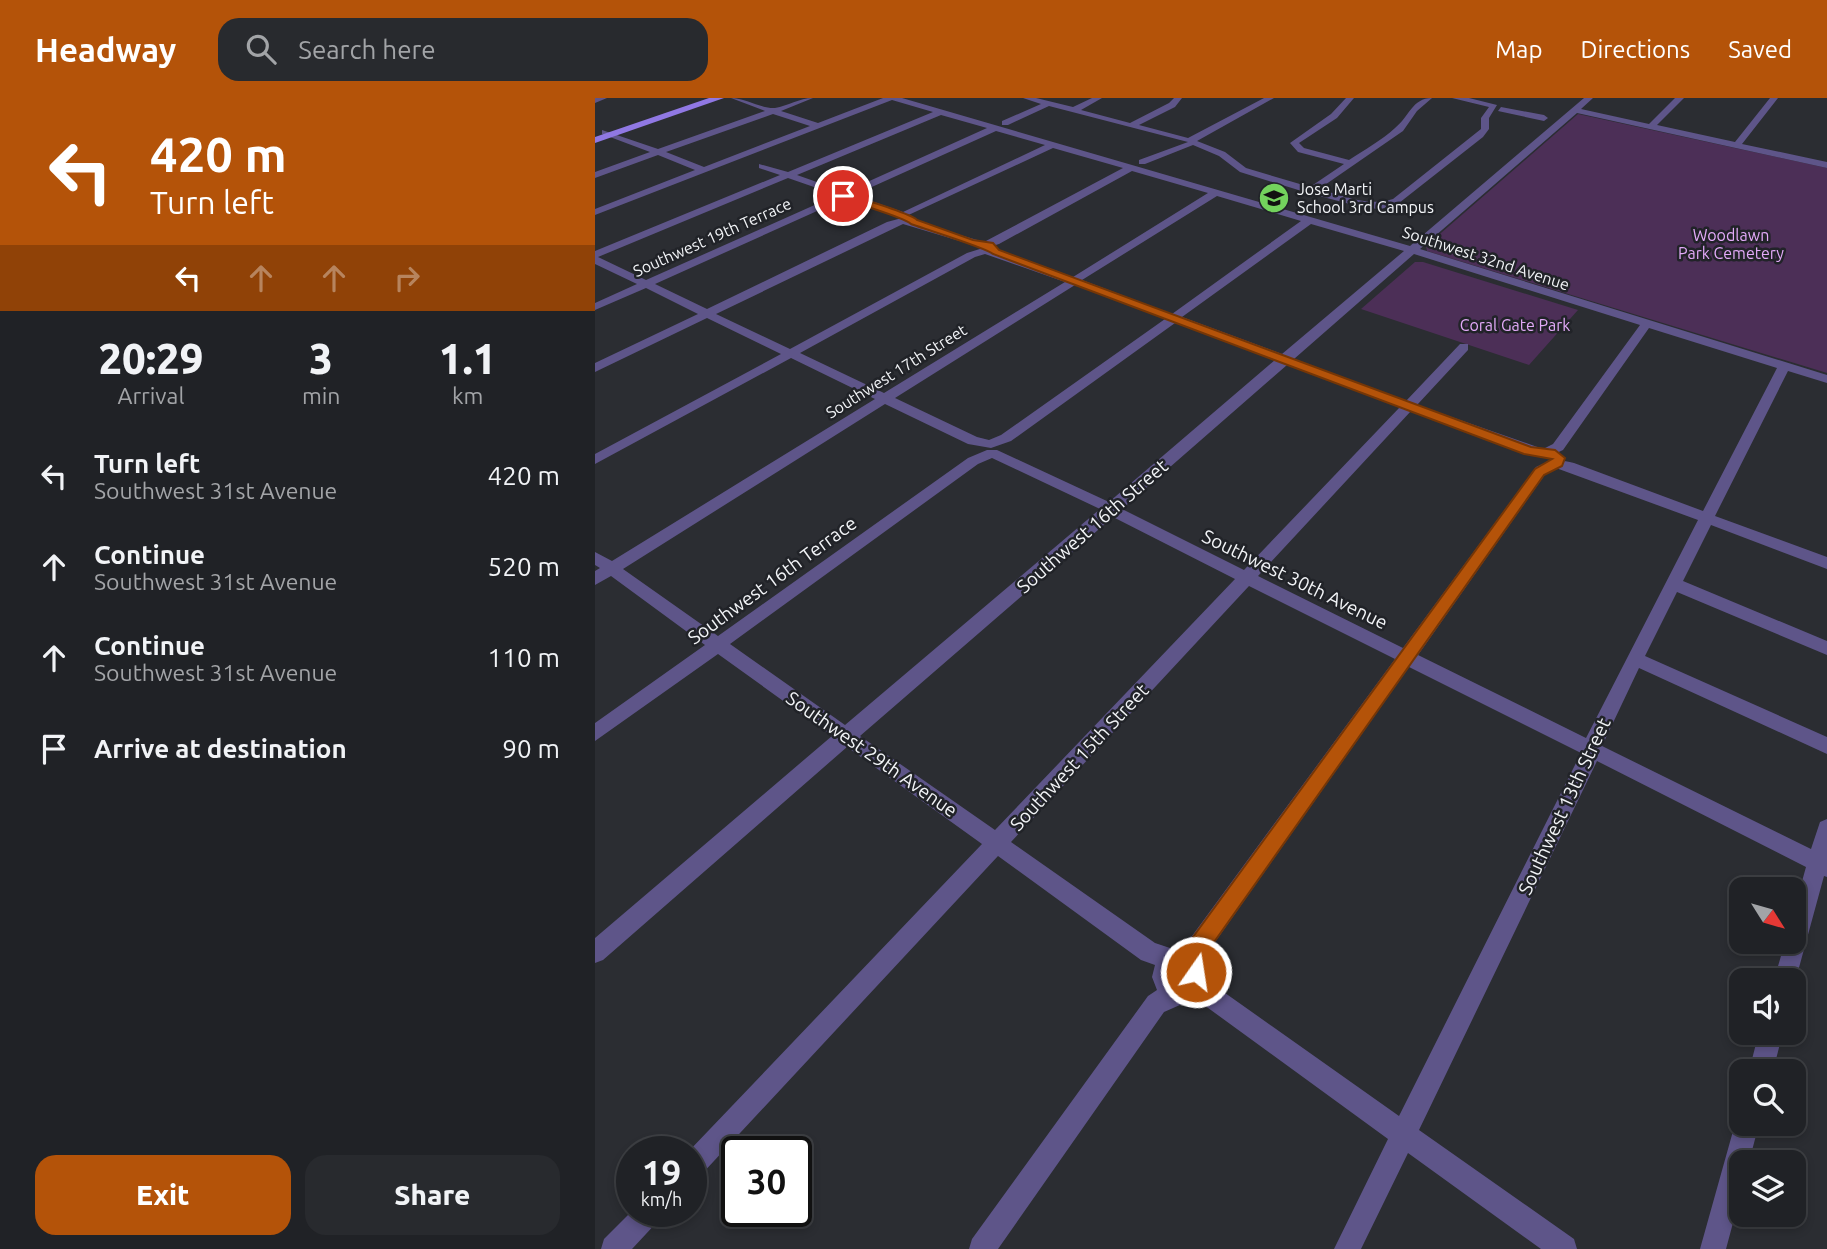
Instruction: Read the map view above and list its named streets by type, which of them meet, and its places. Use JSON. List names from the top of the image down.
{
  "streets": {
    "street": [
      "Southwest 19th Terrace",
      "Southwest 32nd Avenue",
      "Southwest 17th Street",
      "Southwest 16th Street",
      "Southwest 30th Avenue",
      "Southwest 16th Terrace",
      "Southwest 29th Avenue",
      "Southwest 15th Street",
      "Southwest 13th Street"
    ]
  },
  "crossings": [
    ["Southwest 19th Terrace", "Southwest 32nd Avenue"],
    ["Southwest 19th Terrace", "Southwest 30th Avenue"],
    ["Southwest 32nd Avenue", "Southwest 17th Street"],
    ["Southwest 32nd Avenue", "Southwest 16th Street"],
    ["Southwest 32nd Avenue", "Southwest 16th Terrace"],
    ["Southwest 32nd Avenue", "Southwest 13th Street"],
    ["Southwest 17th Street", "Southwest 30th Avenue"],
    ["Southwest 17th Street", "Southwest 29th Avenue"],
    ["Southwest 16th Street", "Southwest 30th Avenue"],
    ["Southwest 16th Street", "Southwest 29th Avenue"],
    ["Southwest 30th Avenue", "Southwest 16th Terrace"],
    ["Southwest 30th Avenue", "Southwest 15th Street"],
    ["Southwest 30th Avenue", "Southwest 13th Street"],
    ["Southwest 16th Terrace", "Southwest 29th Avenue"],
    ["Southwest 29th Avenue", "Southwest 15th Street"],
    ["Southwest 29th Avenue", "Southwest 13th Street"]
  ],
  "parks": ["Woodlawn Park Cemetery", "Coral Gate Park"],
  "places": {
    "school or university": ["Jose Marti School 3rd Campus"]
  },
  "north": "bottom right",
  "page": {
    "header": "Headway",
    "search": "Search here",
    "nav": ["Map", "Directions", "Saved"],
    "turn": ["420 m", "Turn left"],
    "eta": [
      "20:29",
      "Arrival",
      "3",
      "min",
      "1.1",
      "km"
    ],
    "list": [
      {
        "name": "Turn left",
        "note": "Southwest 31st Avenue",
        "value": "420 m"
      },
      {
        "name": "Continue",
        "note": "Southwest 31st Avenue",
        "value": "520 m"
      },
      {
        "name": "Continue",
        "note": "Southwest 31st Avenue",
        "value": "110 m"
      },
      {
        "name": "Arrive at destination",
        "value": "90 m"
      }
    ],
    "speed": "19 km/h",
    "limit": "30",
    "buttons": ["Exit", "Share"]
  }
}
